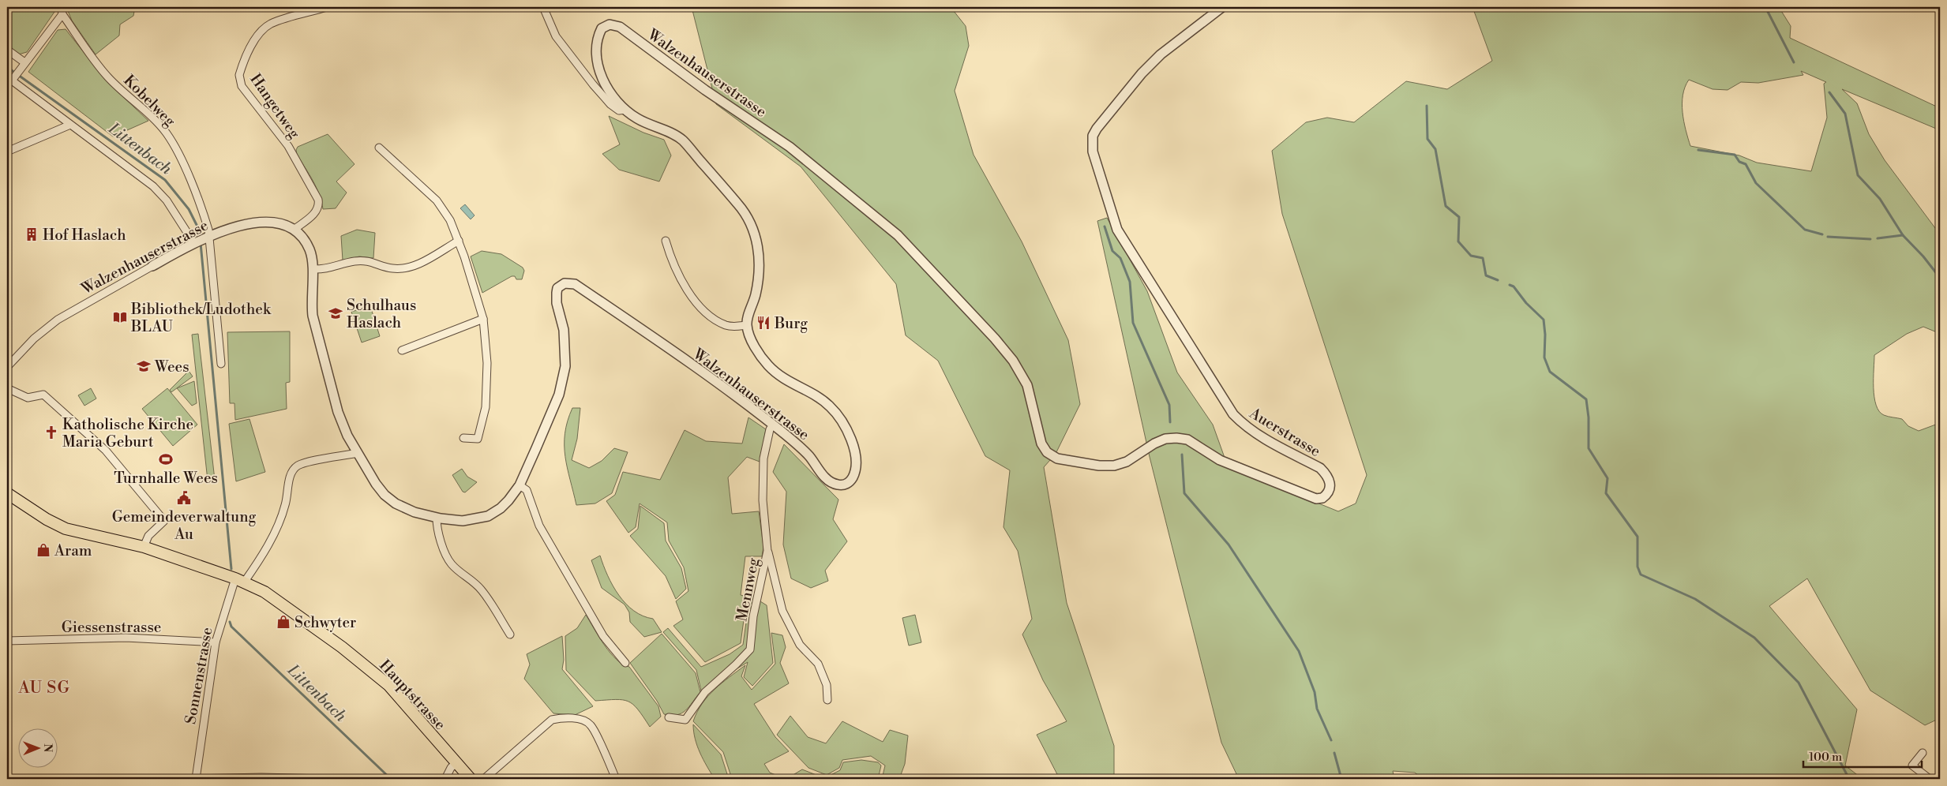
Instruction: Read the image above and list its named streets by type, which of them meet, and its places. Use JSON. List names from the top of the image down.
{
  "streets": {
    "main road": ["Hauptstrasse"],
    "street": [
      "Walzenhauserstrasse",
      "Kobelweg",
      "Hangetweg",
      "Auerstrasse",
      "Mennweg",
      "Giessenstrasse",
      "Sonnenstrasse"
    ]
  },
  "crossings": [
    ["Walzenhauserstrasse", "Kobelweg"],
    ["Walzenhauserstrasse", "Hangetweg"],
    ["Walzenhauserstrasse", "Auerstrasse"],
    ["Walzenhauserstrasse", "Mennweg"],
    ["Walzenhauserstrasse", "Sonnenstrasse"],
    ["Giessenstrasse", "Sonnenstrasse"],
    ["Sonnenstrasse", "Hauptstrasse"]
  ],
  "districts": ["AU SG"],
  "water": ["Littenbach"],
  "places": {
    "building": ["Hof Haslach"],
    "school or university": ["Schulhaus Haslach", "Wees"],
    "library": ["Bibliothek/Ludothek BLAU"],
    "restaurant": ["Burg"],
    "church": ["Katholische Kirche Maria Geburt"],
    "sports": ["Turnhalle Wees"],
    "public building": ["Gemeindeverwaltung Au"],
    "shop": ["Aram", "Schwyter"]
  },
  "scale_bar": "100 m",
  "north": "right"
}
